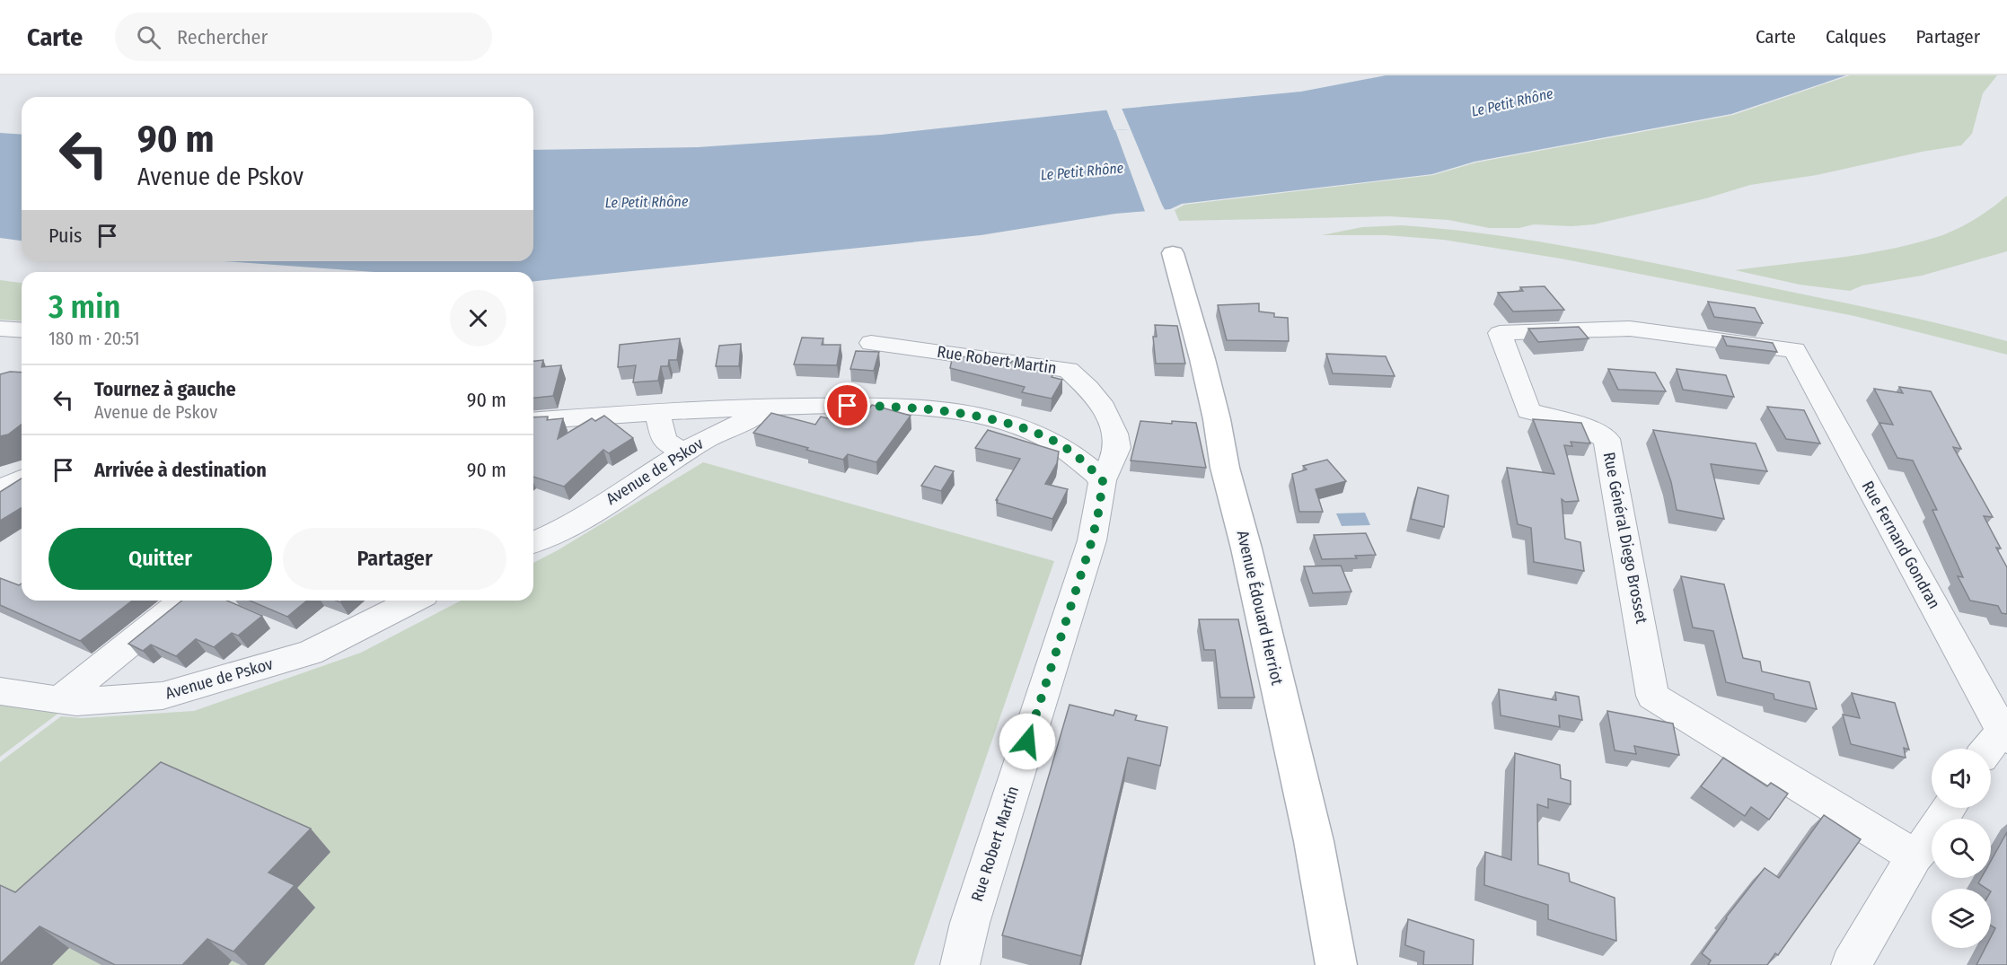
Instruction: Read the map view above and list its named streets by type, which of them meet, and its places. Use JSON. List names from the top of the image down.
{
  "streets": {
    "street": [
      "Rue Robert Martin",
      "Avenue de Pskov",
      "Rue Général Diego Brosset",
      "Rue Fernand Gondran",
      "Avenue Édouard Herriot"
    ]
  },
  "crossings": [
    ["Rue Robert Martin", "Avenue de Pskov"],
    ["Rue Général Diego Brosset", "Rue Fernand Gondran"]
  ],
  "water": ["Le Petit Rhône"],
  "page": {
    "header": "Carte",
    "search": "Rechercher",
    "nav": ["Carte", "Calques", "Partager"],
    "turn": ["90 m", "Avenue de Pskov"],
    "then": "Puis",
    "heading": ["3 min", "180 m · 20:51"],
    "list": [
      {
        "name": "Tournez à gauche",
        "note": "Avenue de Pskov",
        "value": "90 m"
      },
      {
        "name": "Arrivée à destination",
        "value": "90 m"
      }
    ],
    "buttons": ["Quitter", "Partager"]
  }
}
